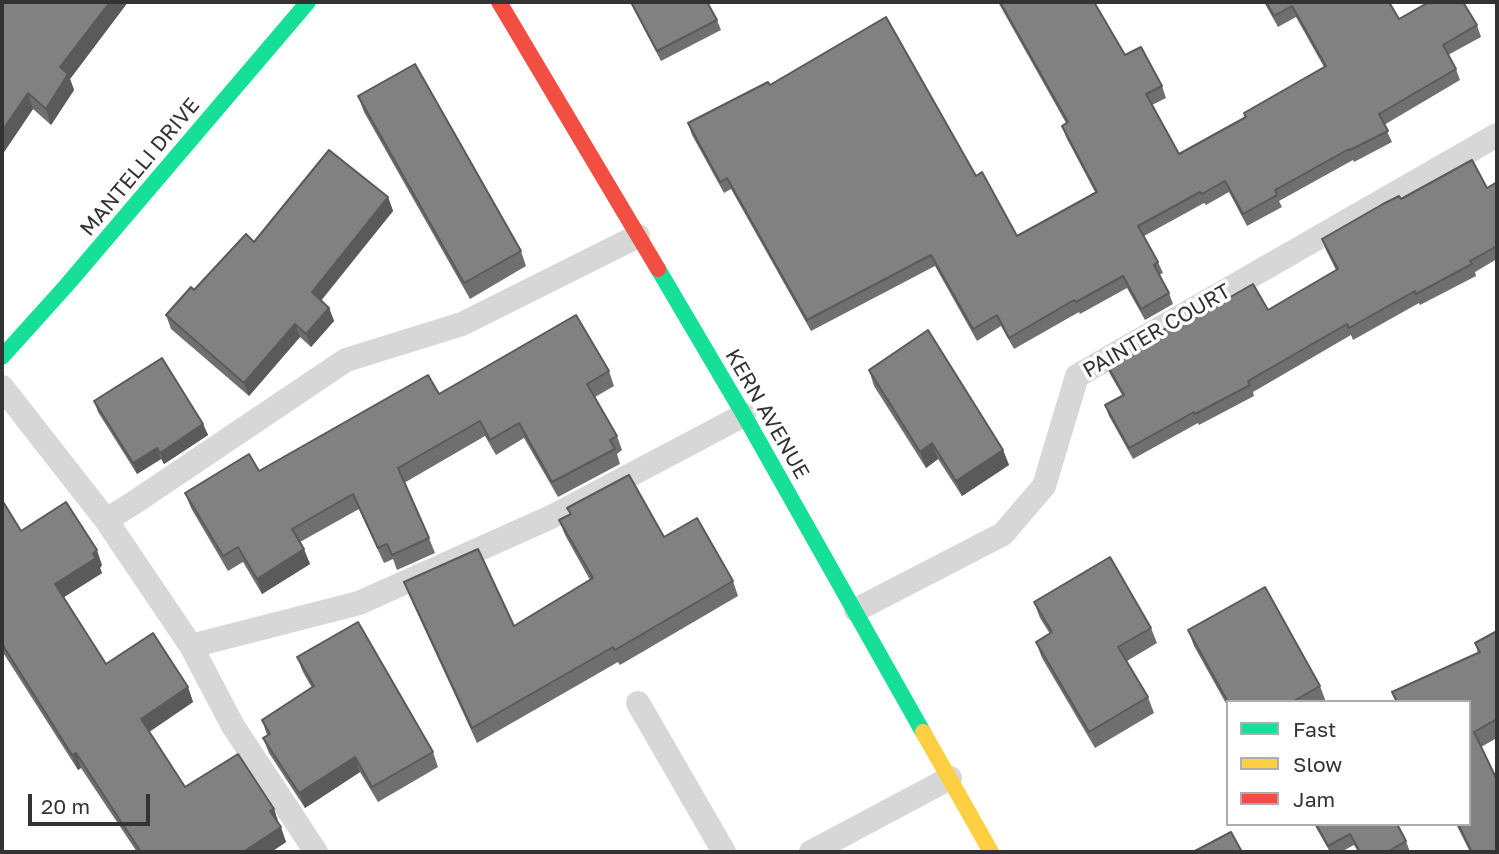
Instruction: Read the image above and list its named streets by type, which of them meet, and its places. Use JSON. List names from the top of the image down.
{
  "streets": {
    "street": ["MANTELLI DRIVE", "KERN AVENUE"],
    "lane": ["PAINTER COURT"]
  },
  "crossings": [
    ["PAINTER COURT", "KERN AVENUE"]
  ],
  "legend": ["Fast", "Slow", "Jam"],
  "scale_bar": "20 m"
}
